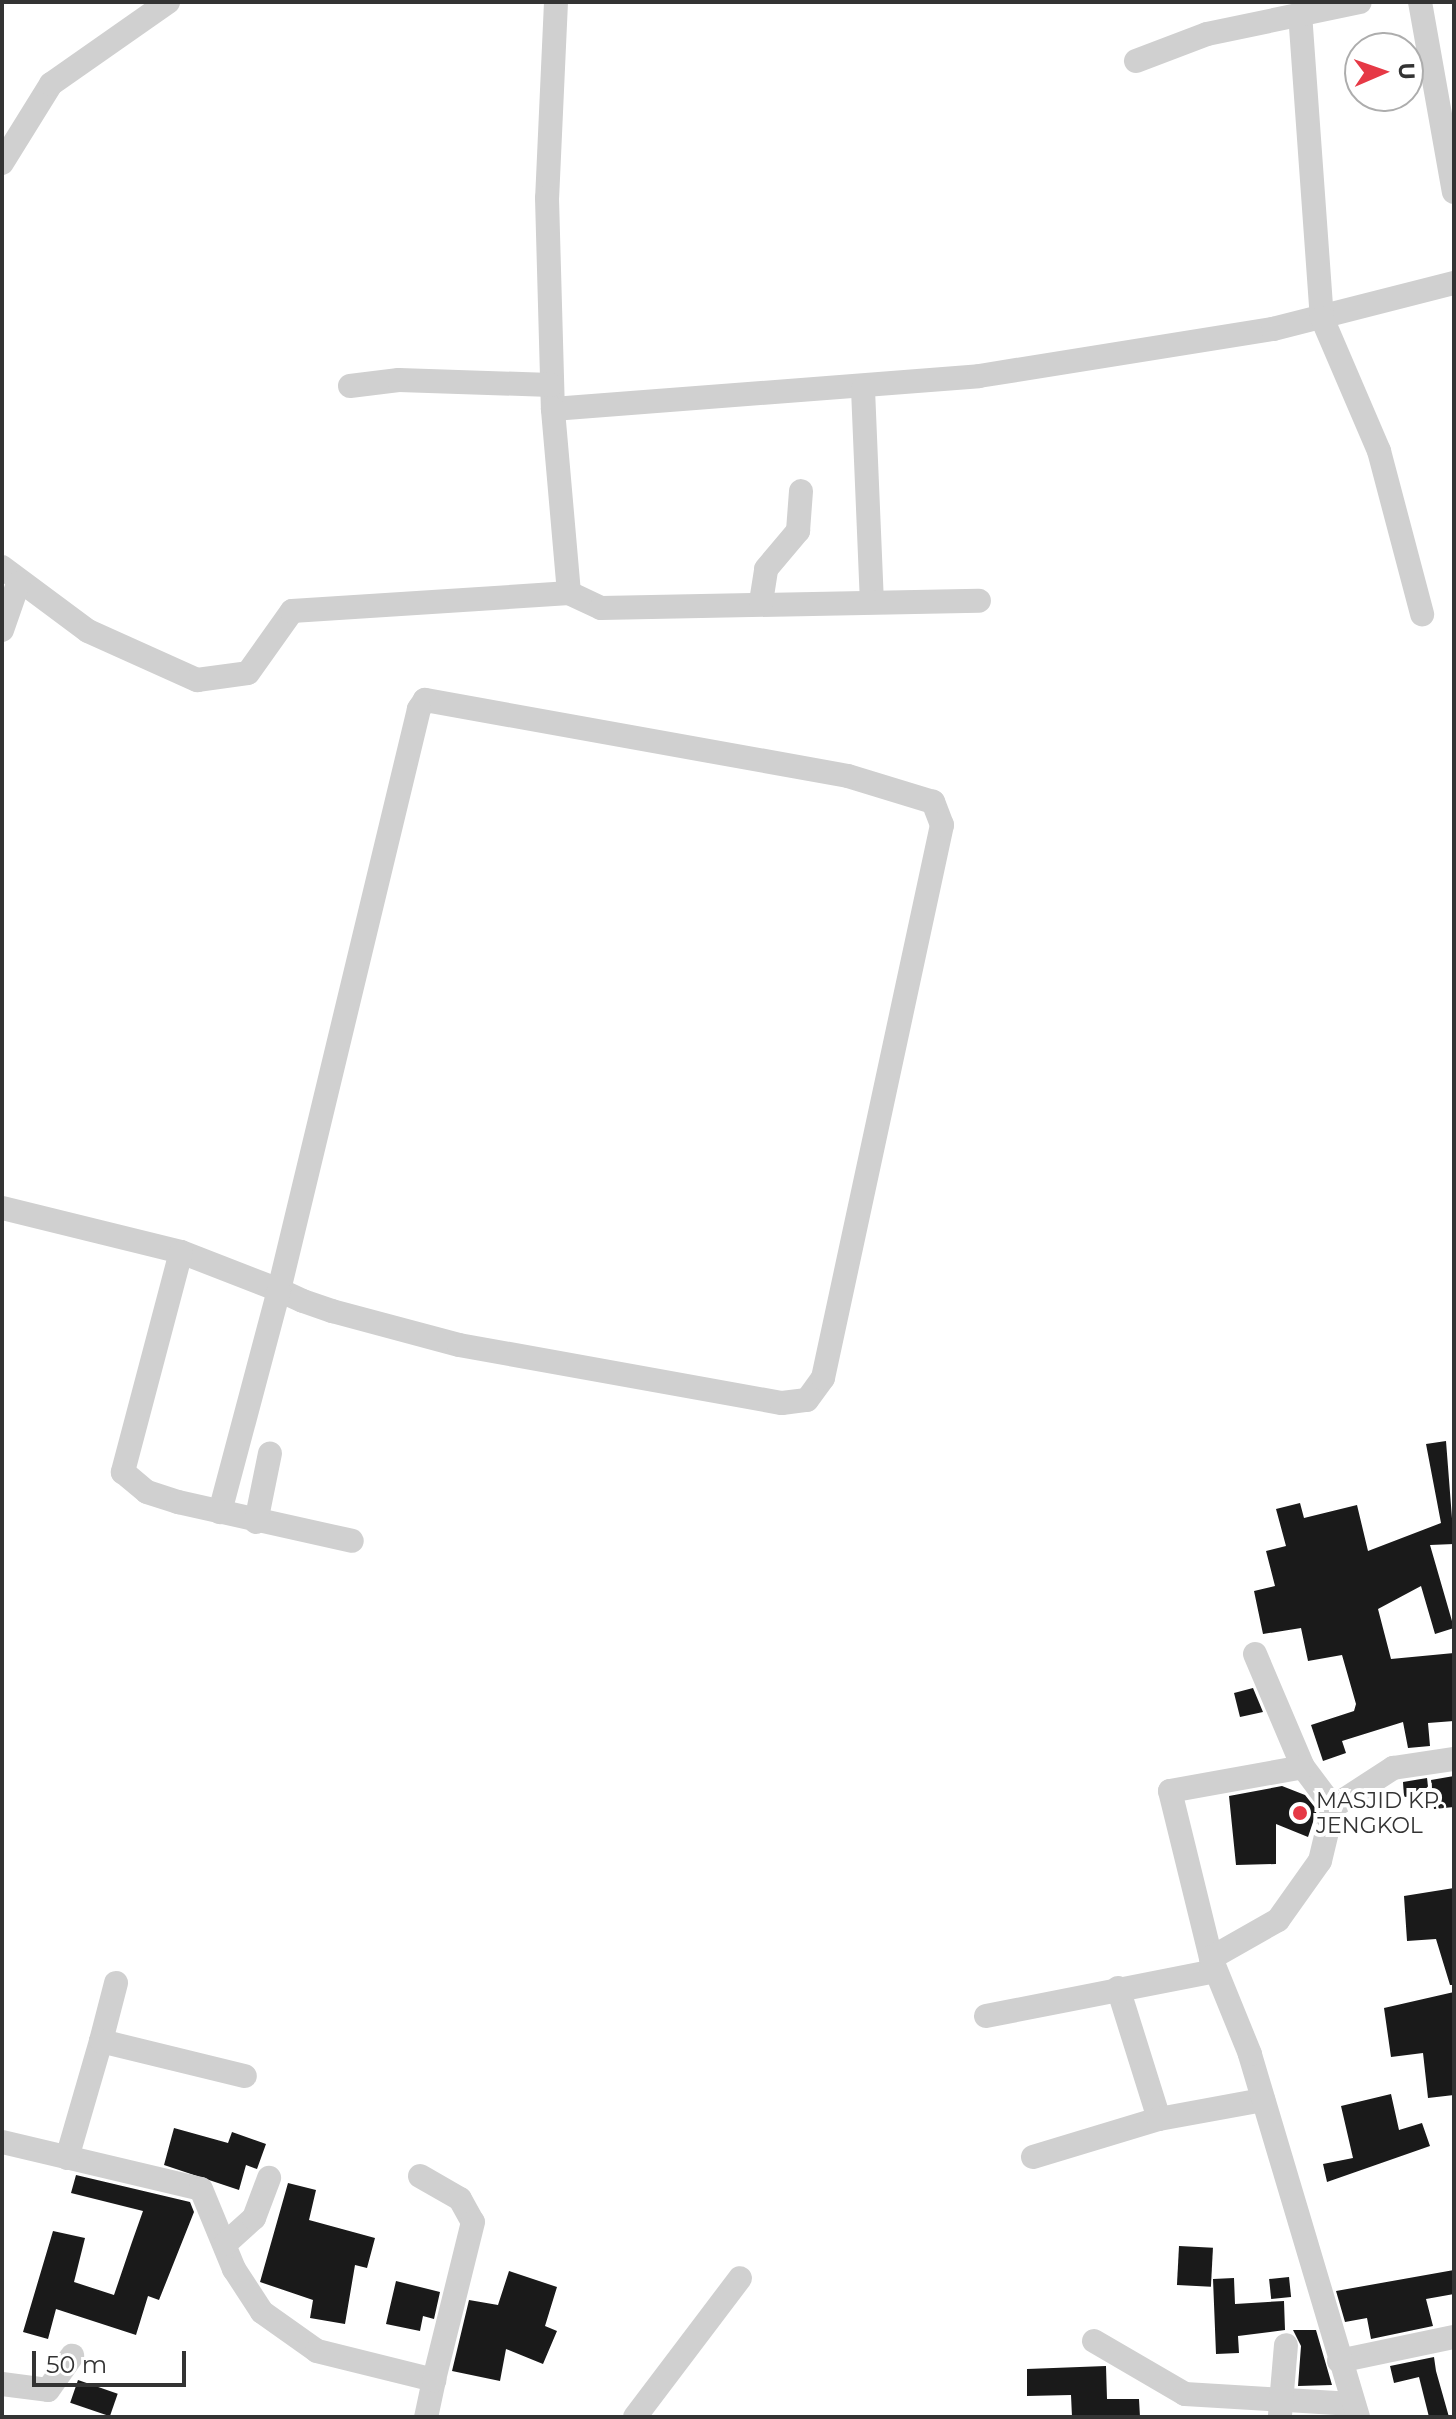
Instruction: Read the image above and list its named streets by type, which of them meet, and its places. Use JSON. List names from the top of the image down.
{
  "places": ["MASJID KP. JENGKOL"],
  "scale_bar": "50 m",
  "north": "right"
}
